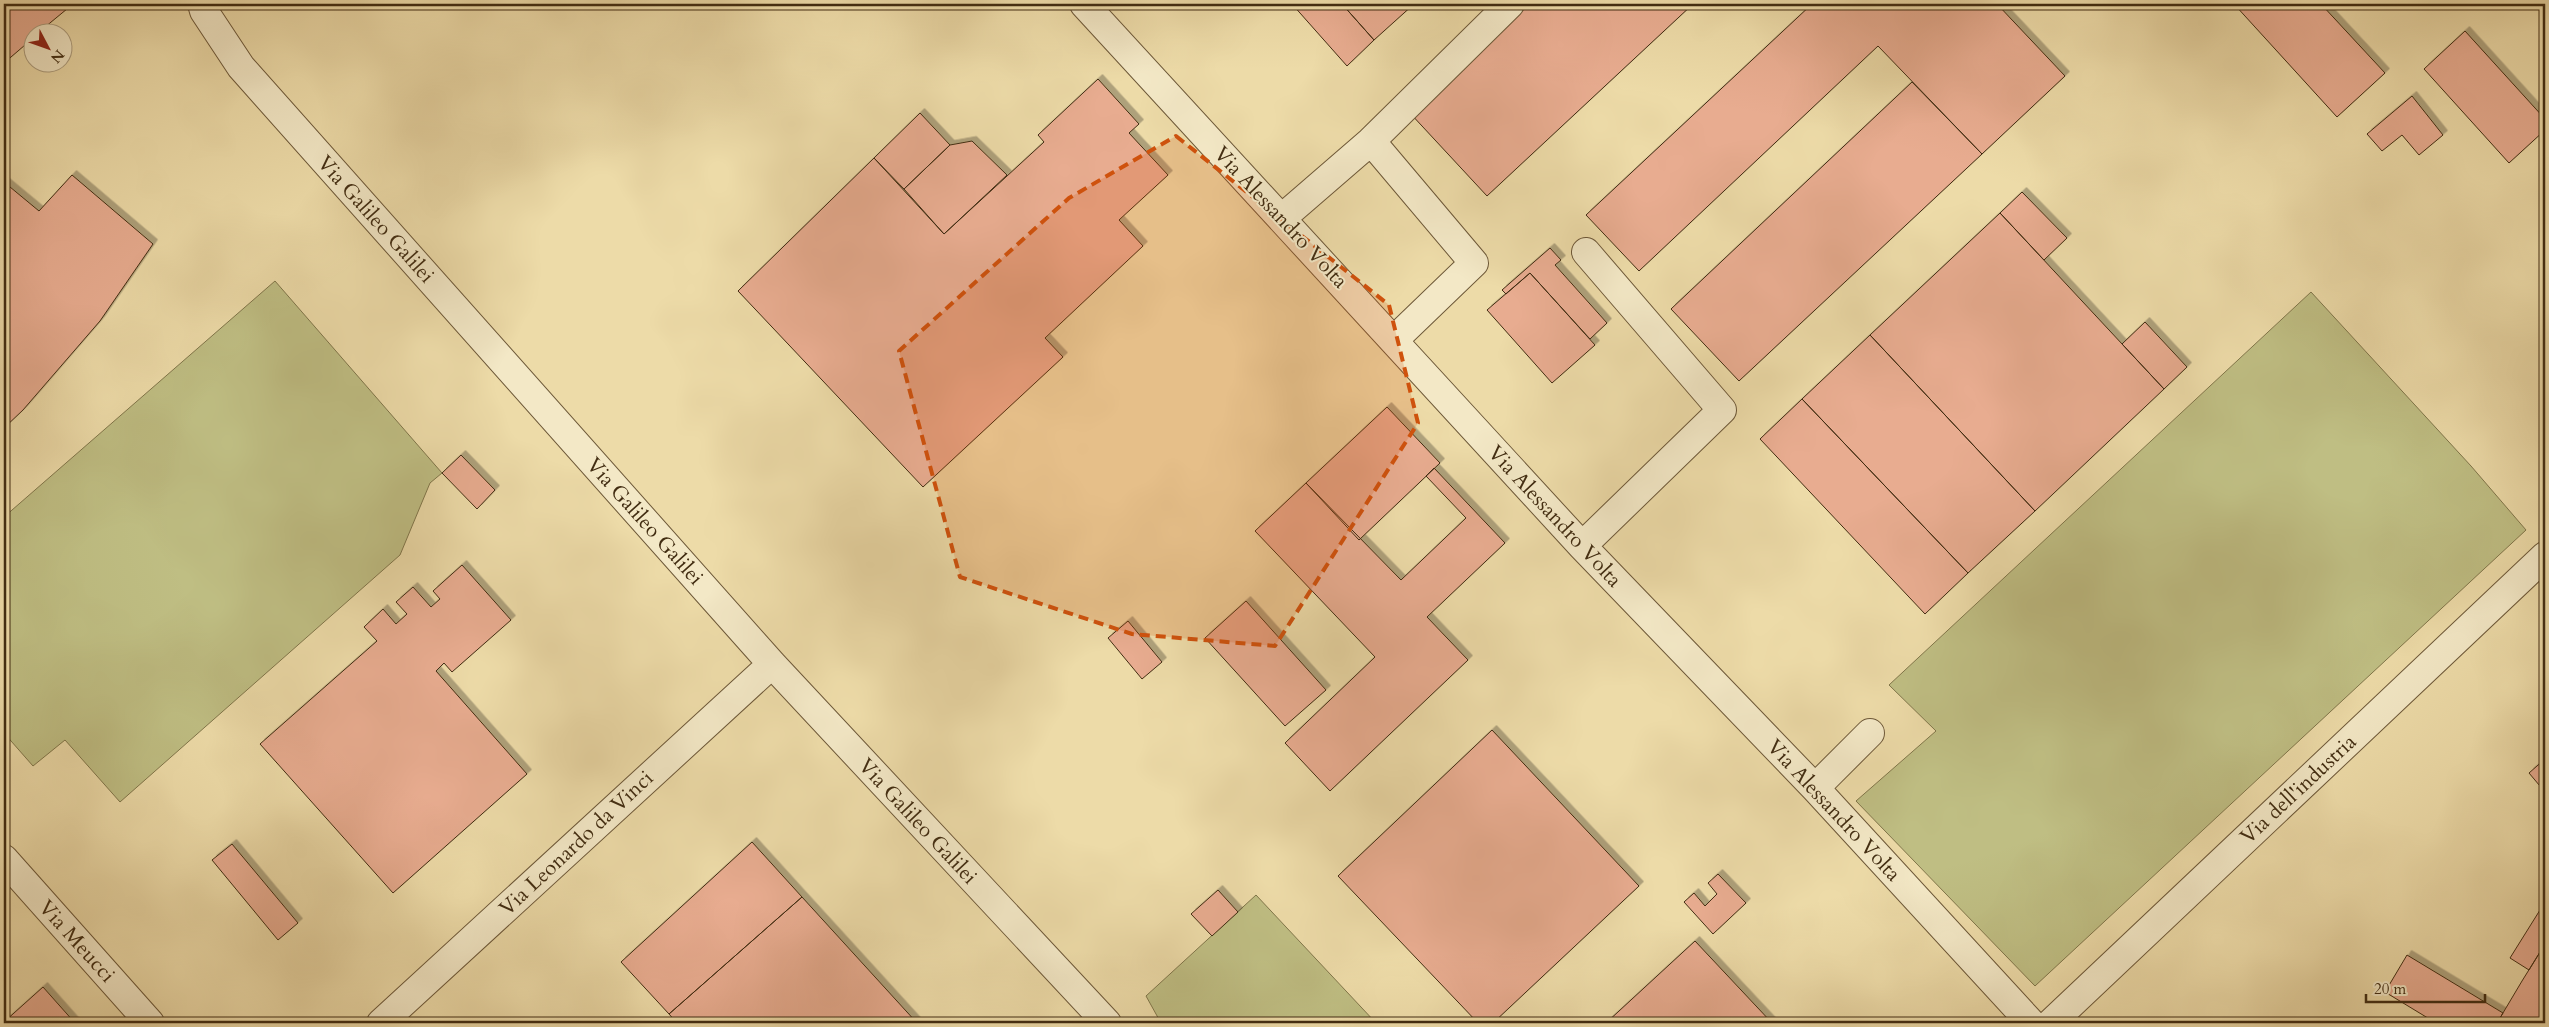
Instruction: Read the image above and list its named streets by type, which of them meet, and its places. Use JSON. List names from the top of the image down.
{
  "streets": {
    "street": [
      "Via Alessandro Volta",
      "Via Galileo Galilei",
      "Via dell'industria",
      "Via Leonardo da Vinci",
      "Via Meucci"
    ]
  },
  "crossings": [
    ["Via Galileo Galilei", "Via Leonardo da Vinci"]
  ],
  "scale_bar": "20 m",
  "north": "bottom right"
}
